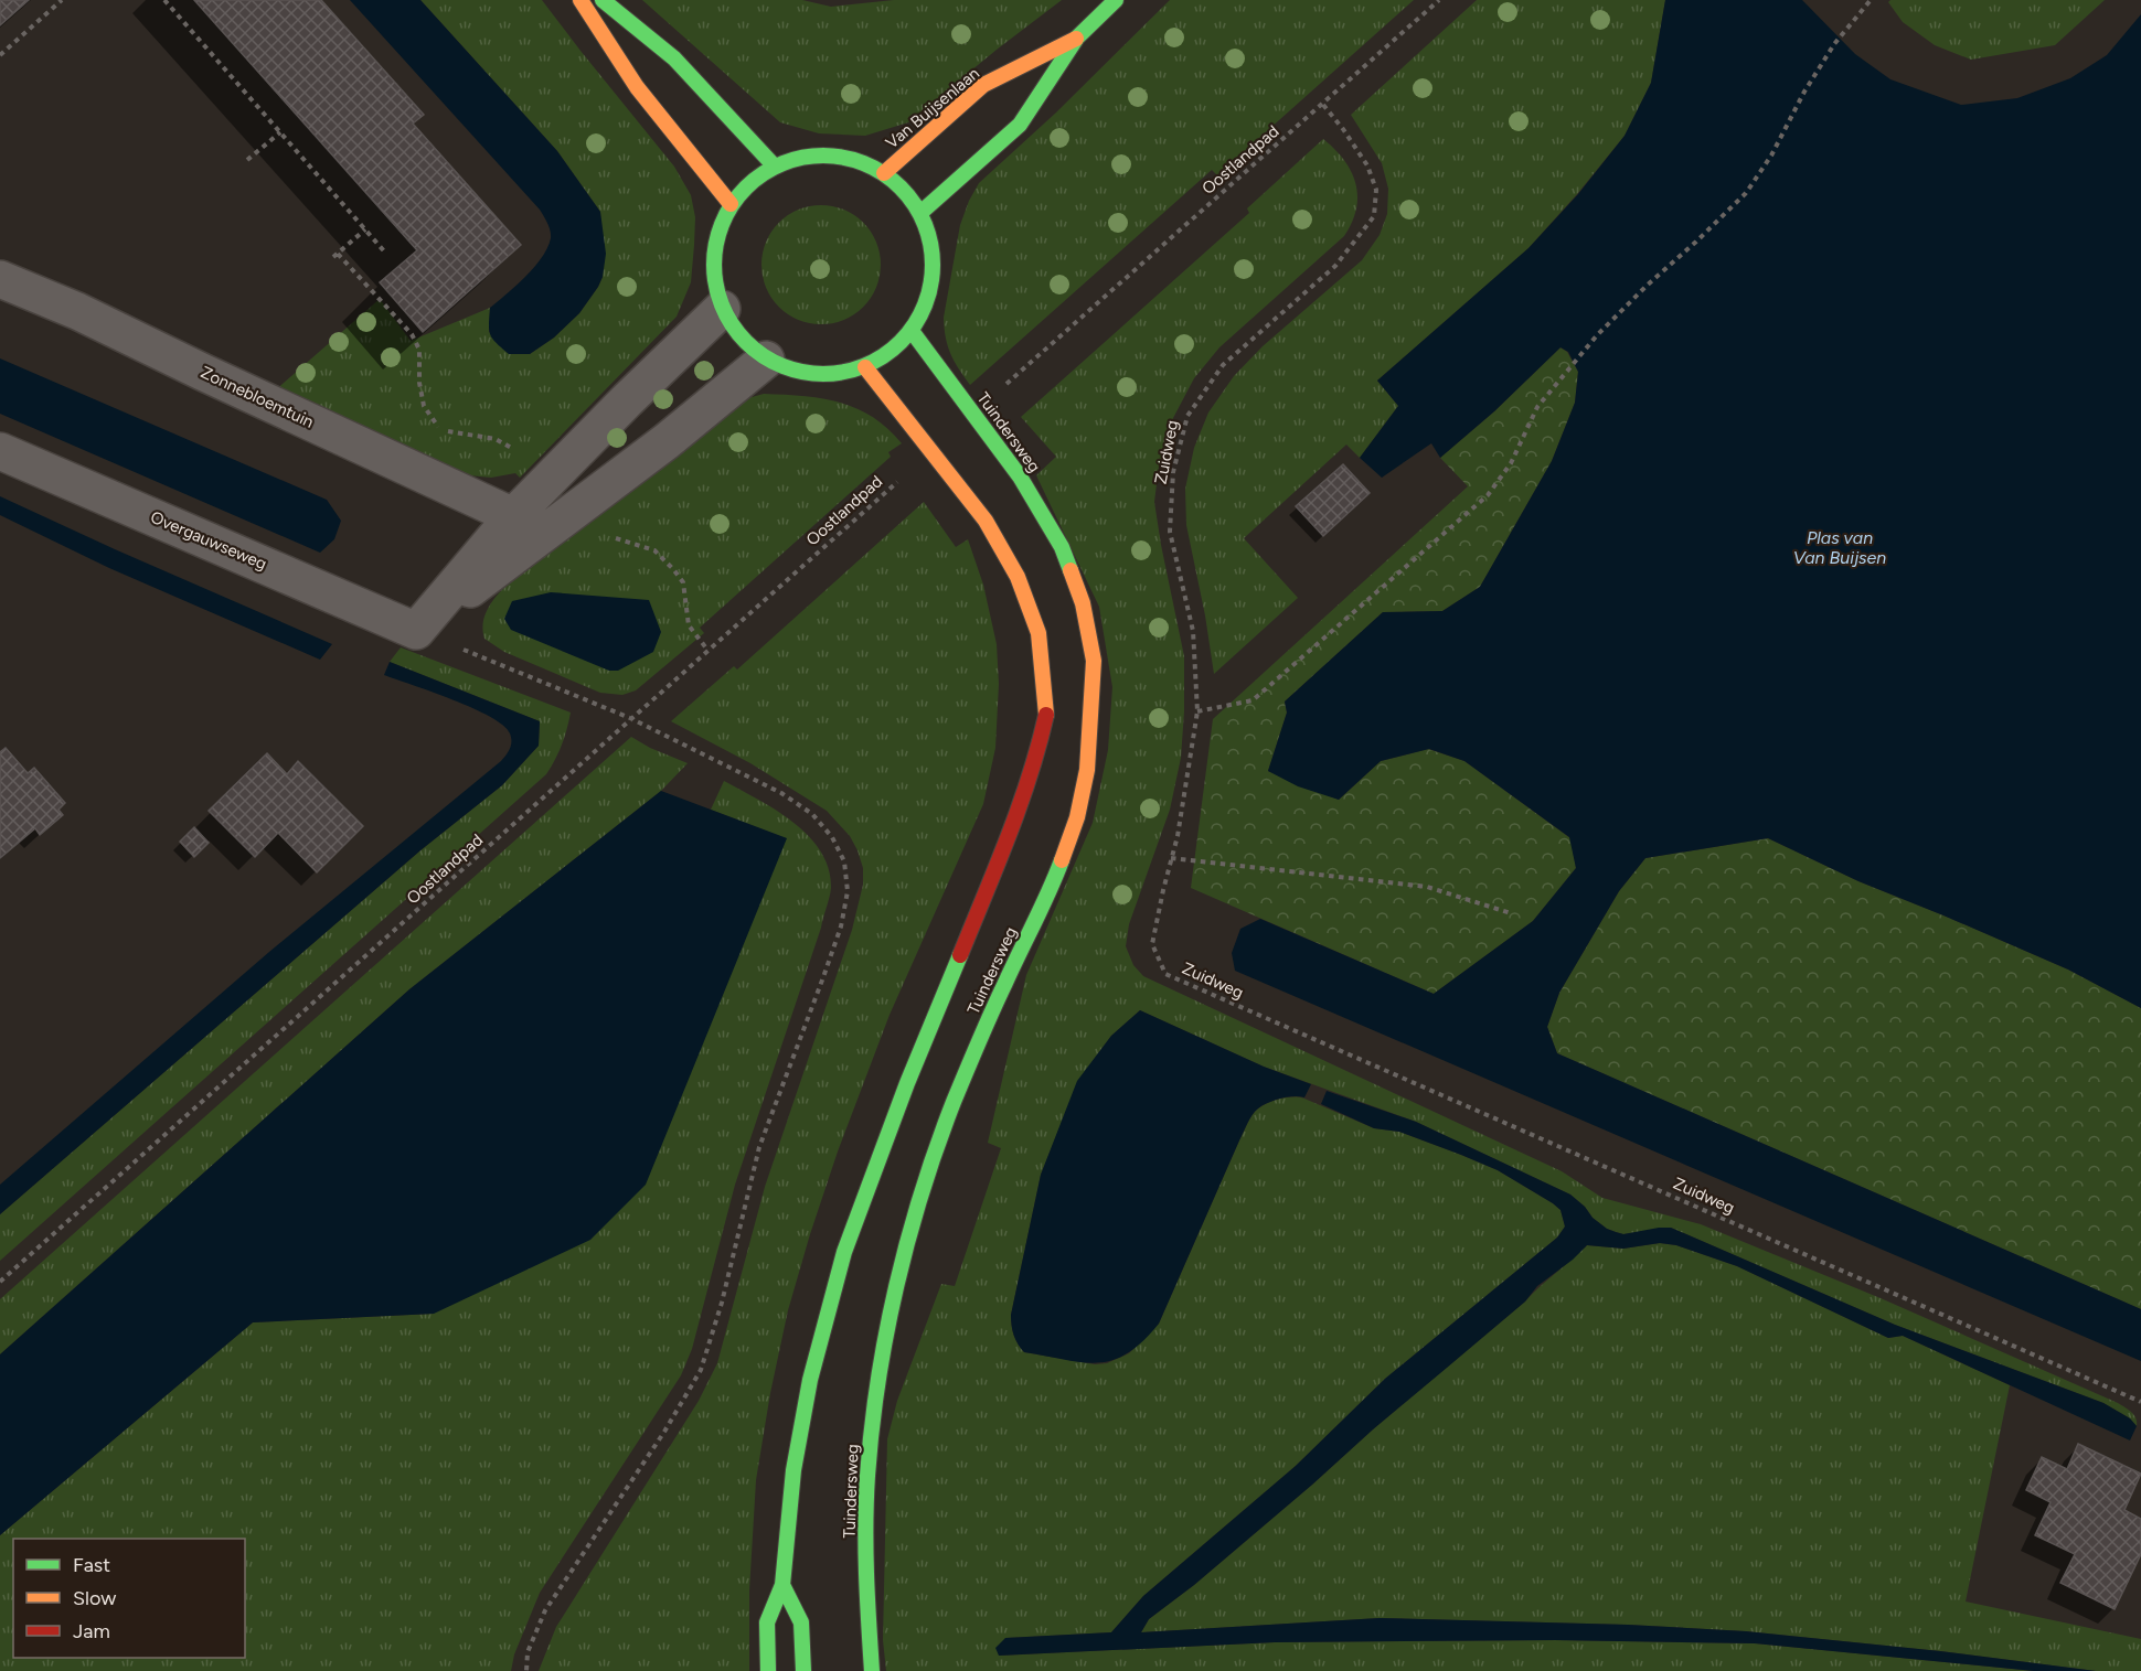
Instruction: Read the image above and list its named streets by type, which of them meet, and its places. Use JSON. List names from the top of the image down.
{
  "streets": {
    "main road": ["Van Buijsenlaan", "Tuindersweg"],
    "street": ["Zonnebloemtuin", "Overgauwseweg"],
    "path": ["Oostlandpad", "Zuidweg"]
  },
  "crossings": [
    ["Van Buijsenlaan", "Tuindersweg"],
    ["Oostlandpad", "Zuidweg"]
  ],
  "water": ["Plas van Van Buijsen"],
  "legend": ["Fast", "Slow", "Jam"]
}
